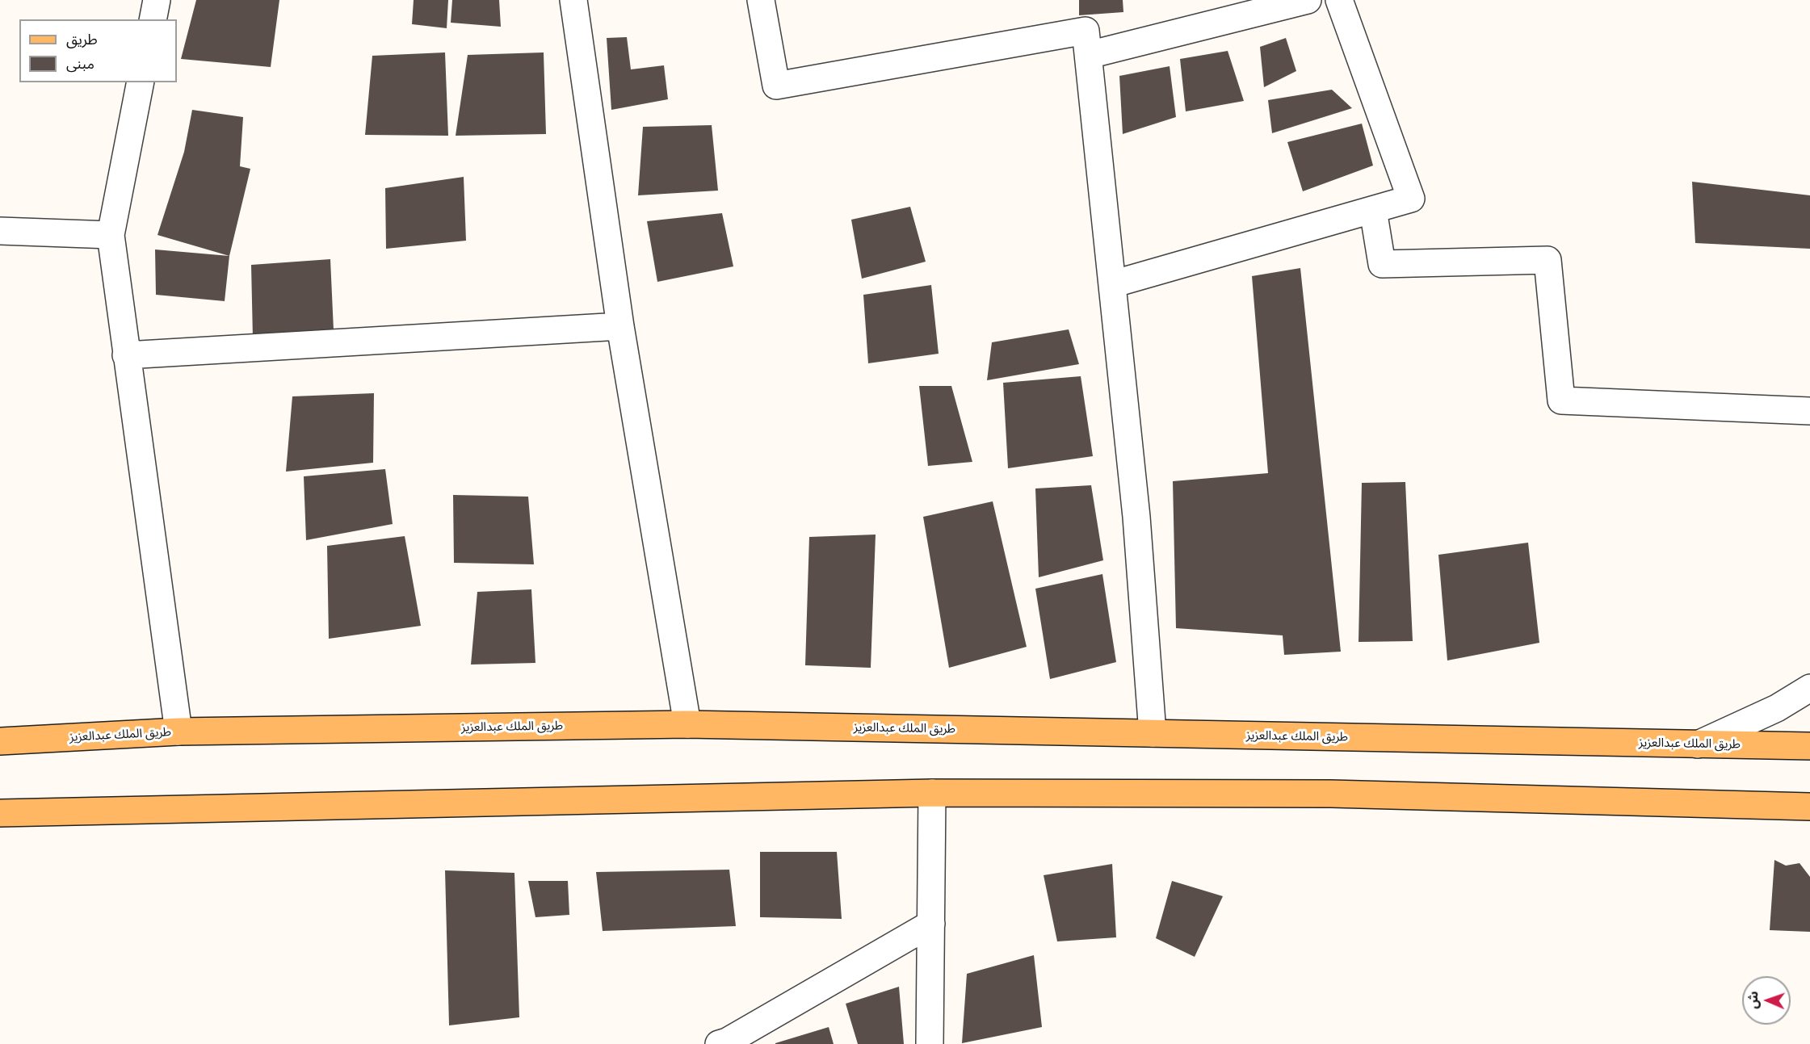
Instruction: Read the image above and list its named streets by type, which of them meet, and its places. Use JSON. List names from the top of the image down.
{
  "streets": {
    "main road": ["طريق الملك عبدالعزيز"]
  },
  "legend": ["طريق", "مبنى"],
  "north": "left"
}
